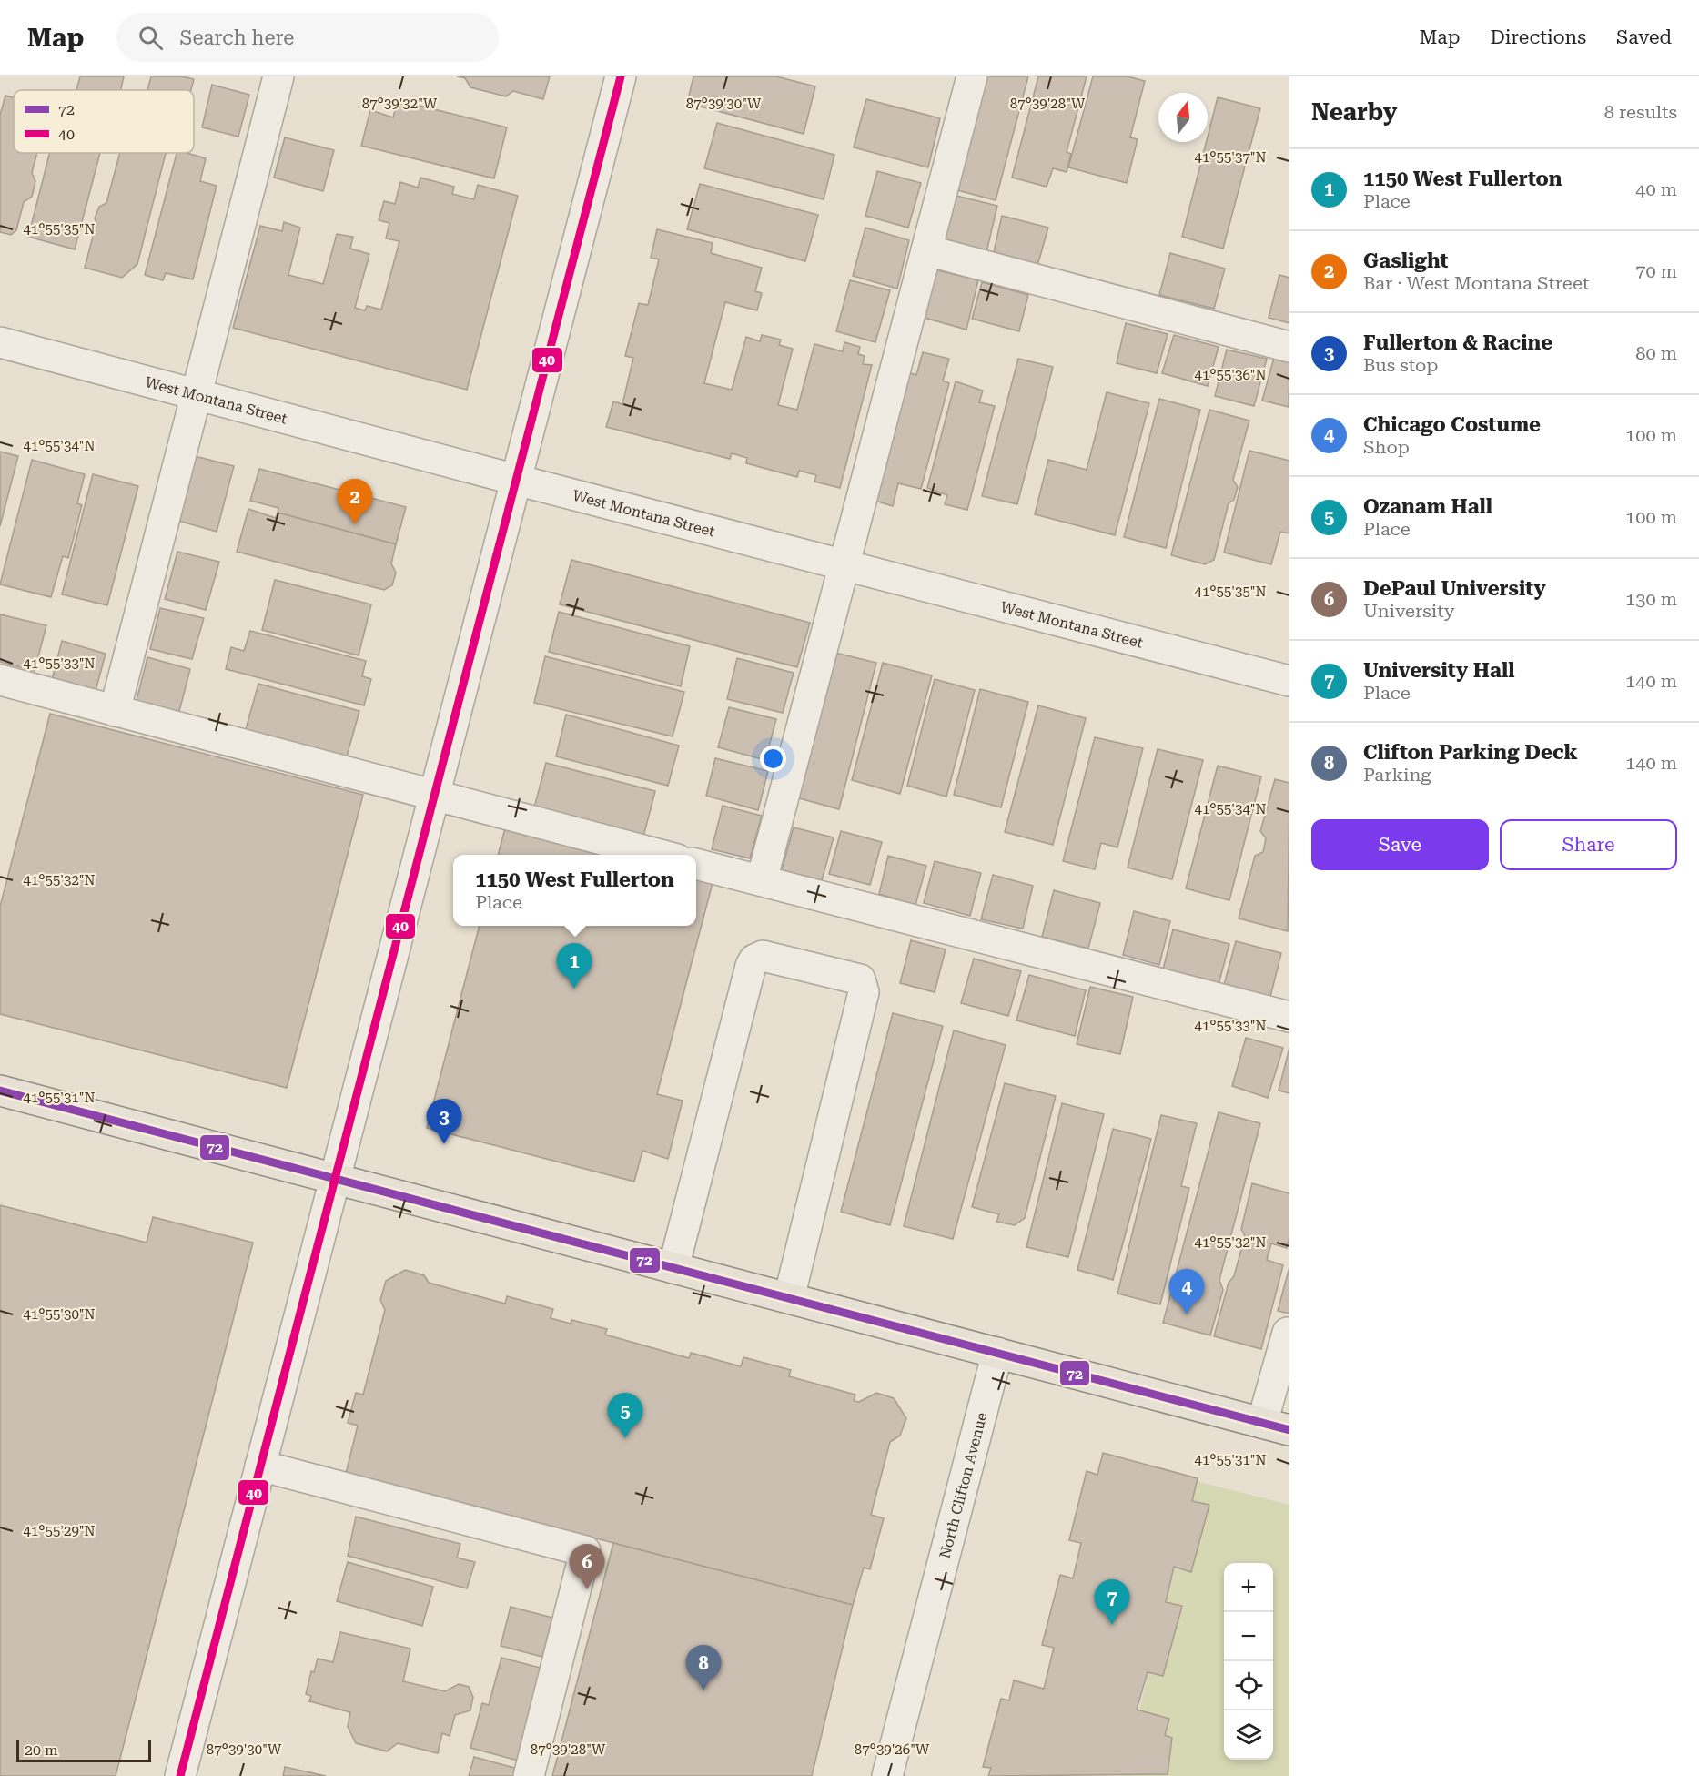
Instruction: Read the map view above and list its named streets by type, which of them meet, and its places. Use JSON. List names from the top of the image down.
{
  "streets": {
    "street": ["West Montana Street", "North Clifton Avenue"]
  },
  "lines": ["transit line 40", "transit line 72"],
  "legend": ["72", "40"],
  "scale_bar": "20 m",
  "north": "top",
  "page": {
    "header": "Map",
    "search": "Search here",
    "nav": ["Map", "Directions", "Saved"],
    "heading": ["Nearby", "8 results"],
    "list": [
      {
        "mark": "1",
        "name": "1150 West Fullerton",
        "note": "Place",
        "value": "40 m"
      },
      {
        "mark": "2",
        "name": "Gaslight",
        "note": "Bar · West Montana Street",
        "value": "70 m"
      },
      {
        "mark": "3",
        "name": "Fullerton & Racine",
        "note": "Bus stop",
        "value": "80 m"
      },
      {
        "mark": "4",
        "name": "Chicago Costume",
        "note": "Shop",
        "value": "100 m"
      },
      {
        "mark": "5",
        "name": "Ozanam Hall",
        "note": "Place",
        "value": "100 m"
      },
      {
        "mark": "6",
        "name": "DePaul University",
        "note": "University",
        "value": "130 m"
      },
      {
        "mark": "7",
        "name": "University Hall",
        "note": "Place",
        "value": "140 m"
      },
      {
        "mark": "8",
        "name": "Clifton Parking Deck",
        "note": "Parking",
        "value": "140 m"
      }
    ],
    "pins": [
      "2",
      "1",
      "3",
      "4",
      "5",
      "6",
      "7",
      "8"
    ],
    "buttons": ["Save", "Share"],
    "popup": ["1150 West Fullerton", "Place"],
    "map_buttons": ["+", "−"],
    "scale": "20 m"
  },
  "coordinates": [
    "87°39'32\"W",
    "87°39'30\"W",
    "87°39'28\"W",
    "41°55'37\"N",
    "41°55'35\"N",
    "41°55'36\"N",
    "41°55'34\"N",
    "41°55'33\"N",
    "41°55'32\"N",
    "41°55'31\"N",
    "41°55'30\"N",
    "41°55'29\"N",
    "87°39'26\"W"
  ]
}
